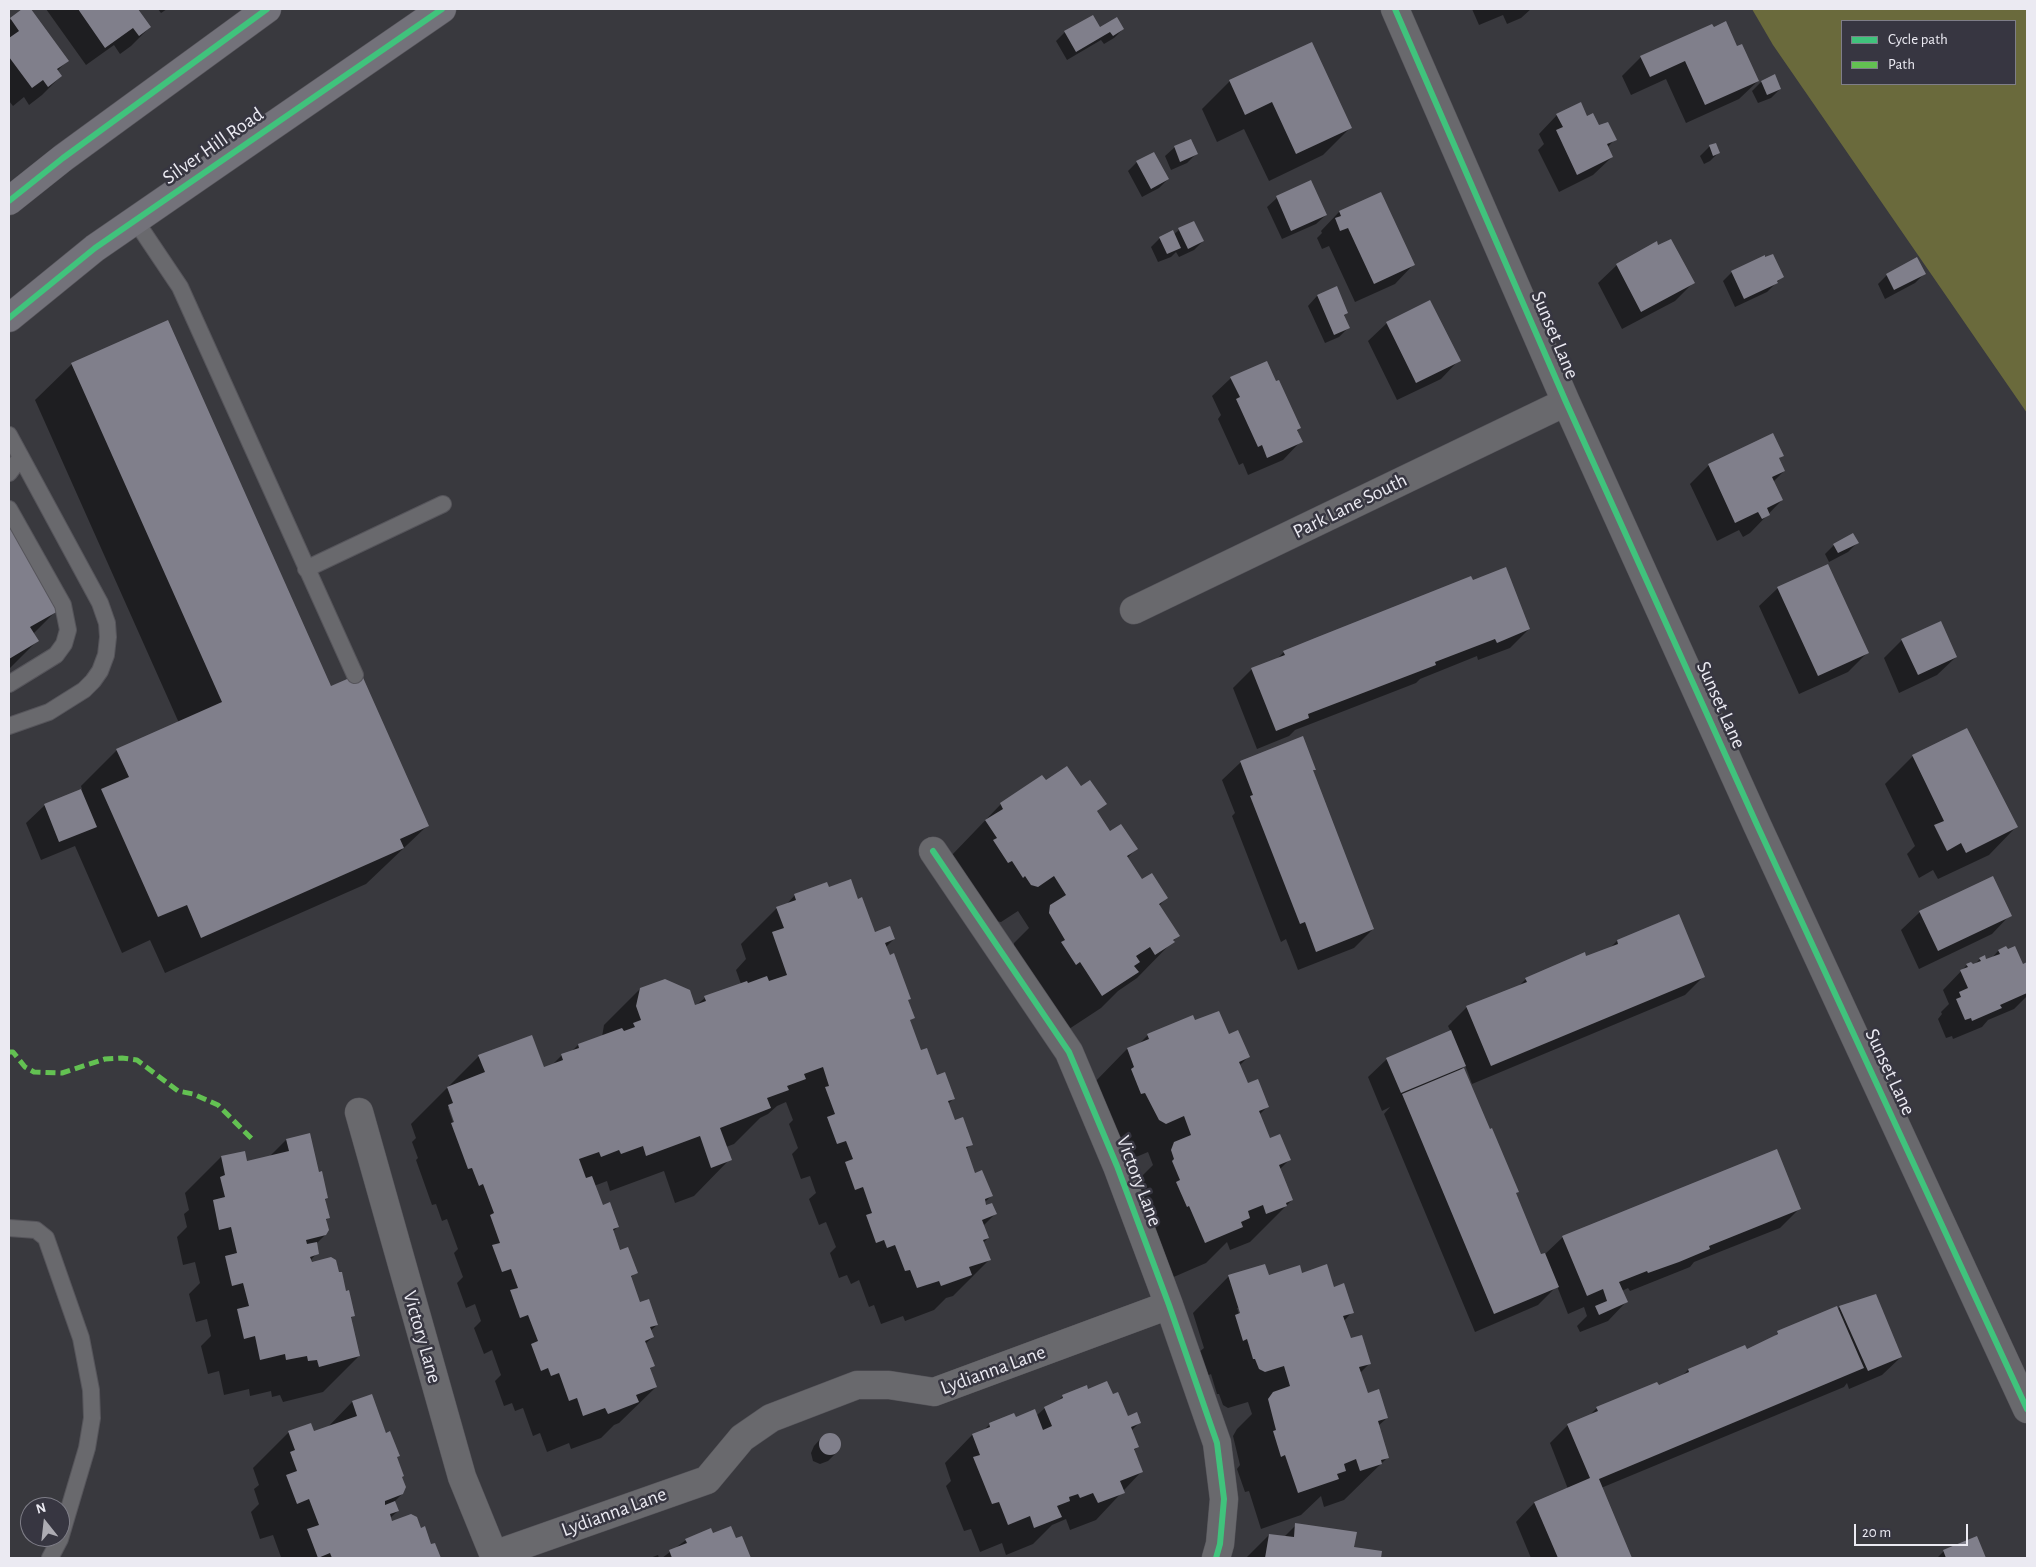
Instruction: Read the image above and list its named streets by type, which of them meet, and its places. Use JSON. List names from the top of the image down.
{
  "streets": {
    "main road": ["Silver Hill Road"],
    "street": [
      "Sunset Lane",
      "Park Lane South",
      "Victory Lane",
      "Lydianna Lane"
    ]
  },
  "crossings": [
    ["Sunset Lane", "Park Lane South"],
    ["Victory Lane", "Lydianna Lane"]
  ],
  "legend": ["Cycle path", "Path"],
  "scale_bar": "20 m",
  "north": "top"
}
